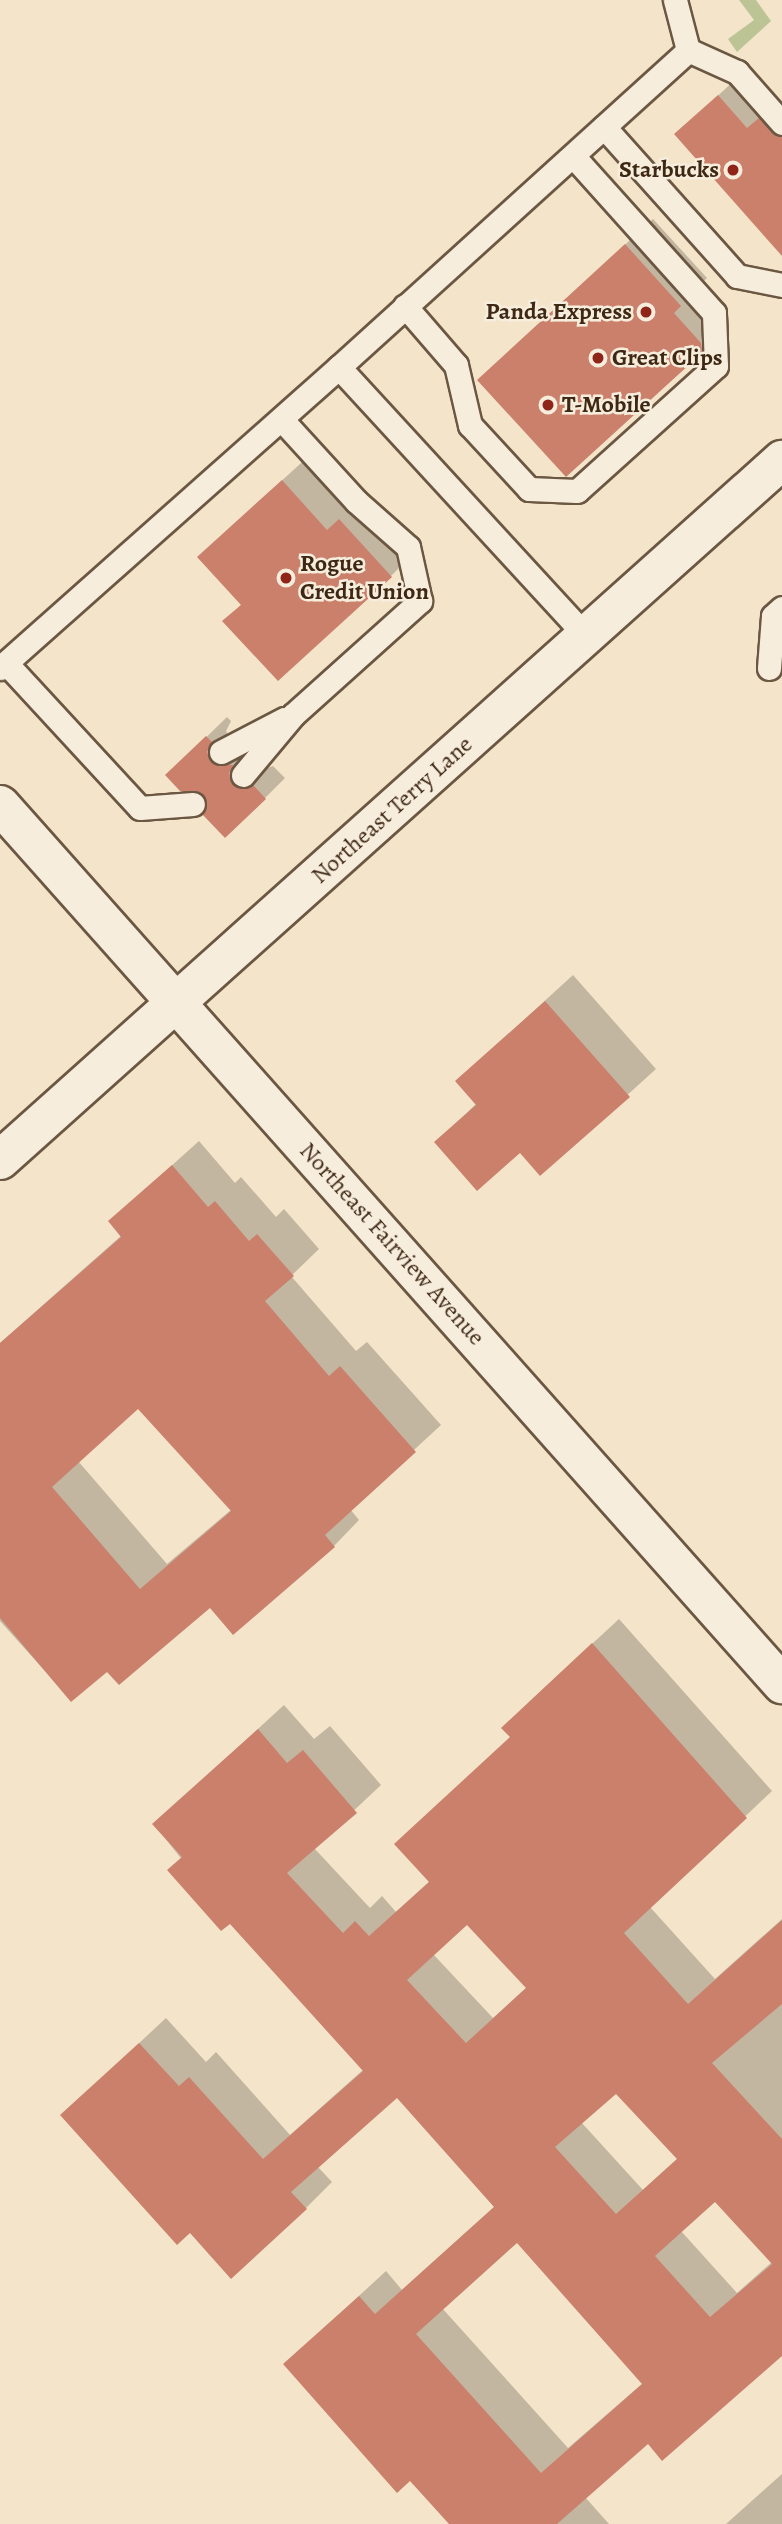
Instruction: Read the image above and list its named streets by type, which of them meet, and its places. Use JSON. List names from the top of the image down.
{
  "streets": {
    "street": ["Northeast Terry Lane", "Northeast Fairview Avenue"]
  },
  "crossings": [
    ["Northeast Terry Lane", "Northeast Fairview Avenue"]
  ],
  "places": [
    "Starbucks",
    "Panda Express",
    "Great Clips",
    "T-Mobile",
    "Rogue Credit Union"
  ]
}
